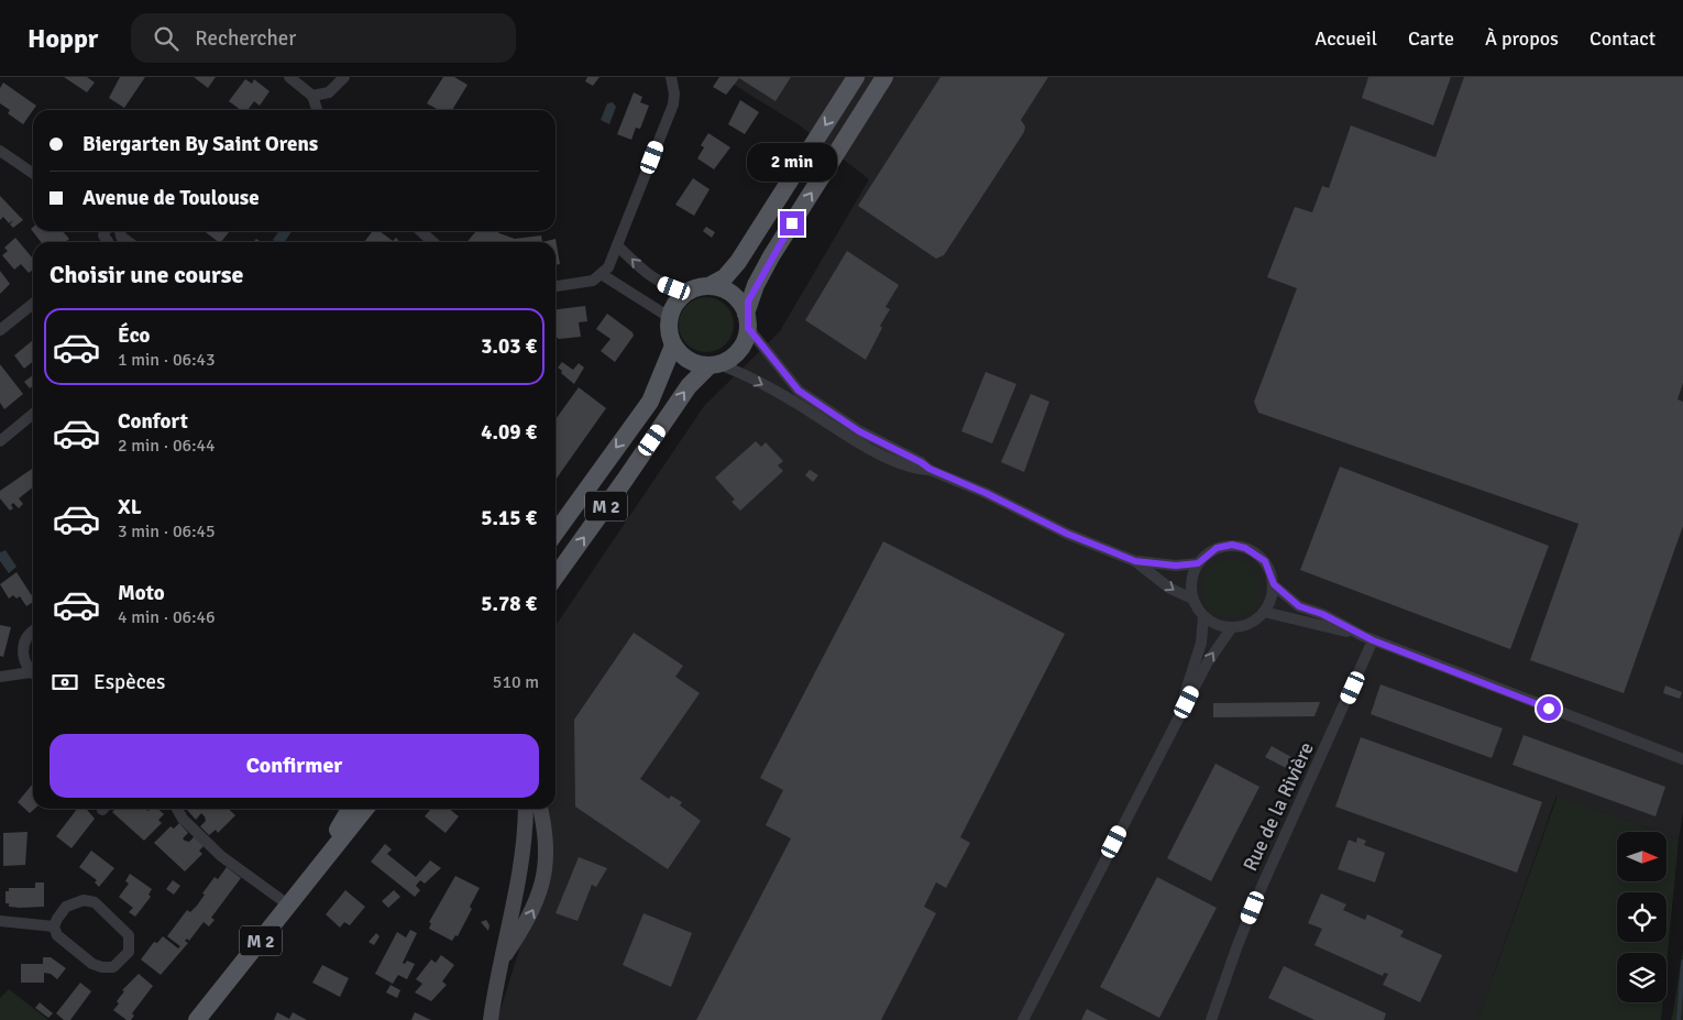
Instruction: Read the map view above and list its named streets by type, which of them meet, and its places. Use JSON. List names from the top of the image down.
{
  "streets": {
    "main road": ["M 2"],
    "street": ["Rue de la Rivière"]
  },
  "north": "right",
  "page": {
    "header": "Hoppr",
    "search": "Rechercher",
    "nav": [
      "Accueil",
      "Carte",
      "À propos",
      "Contact"
    ],
    "banner": ["Biergarten By Saint Orens", "Avenue de Toulouse"],
    "bubble": "2 min",
    "heading": "Choisir une course",
    "list": [
      {
        "name": "Éco",
        "note": "1 min · 06:43",
        "value": "3.03 €"
      },
      {
        "name": "Confort",
        "note": "2 min · 06:44",
        "value": "4.09 €"
      },
      {
        "name": "XL",
        "note": "3 min · 06:45",
        "value": "5.15 €"
      },
      {
        "name": "Moto",
        "note": "4 min · 06:46",
        "value": "5.78 €"
      }
    ],
    "pay": ["Espèces", "510 m"],
    "buttons": "Confirmer"
  }
}
